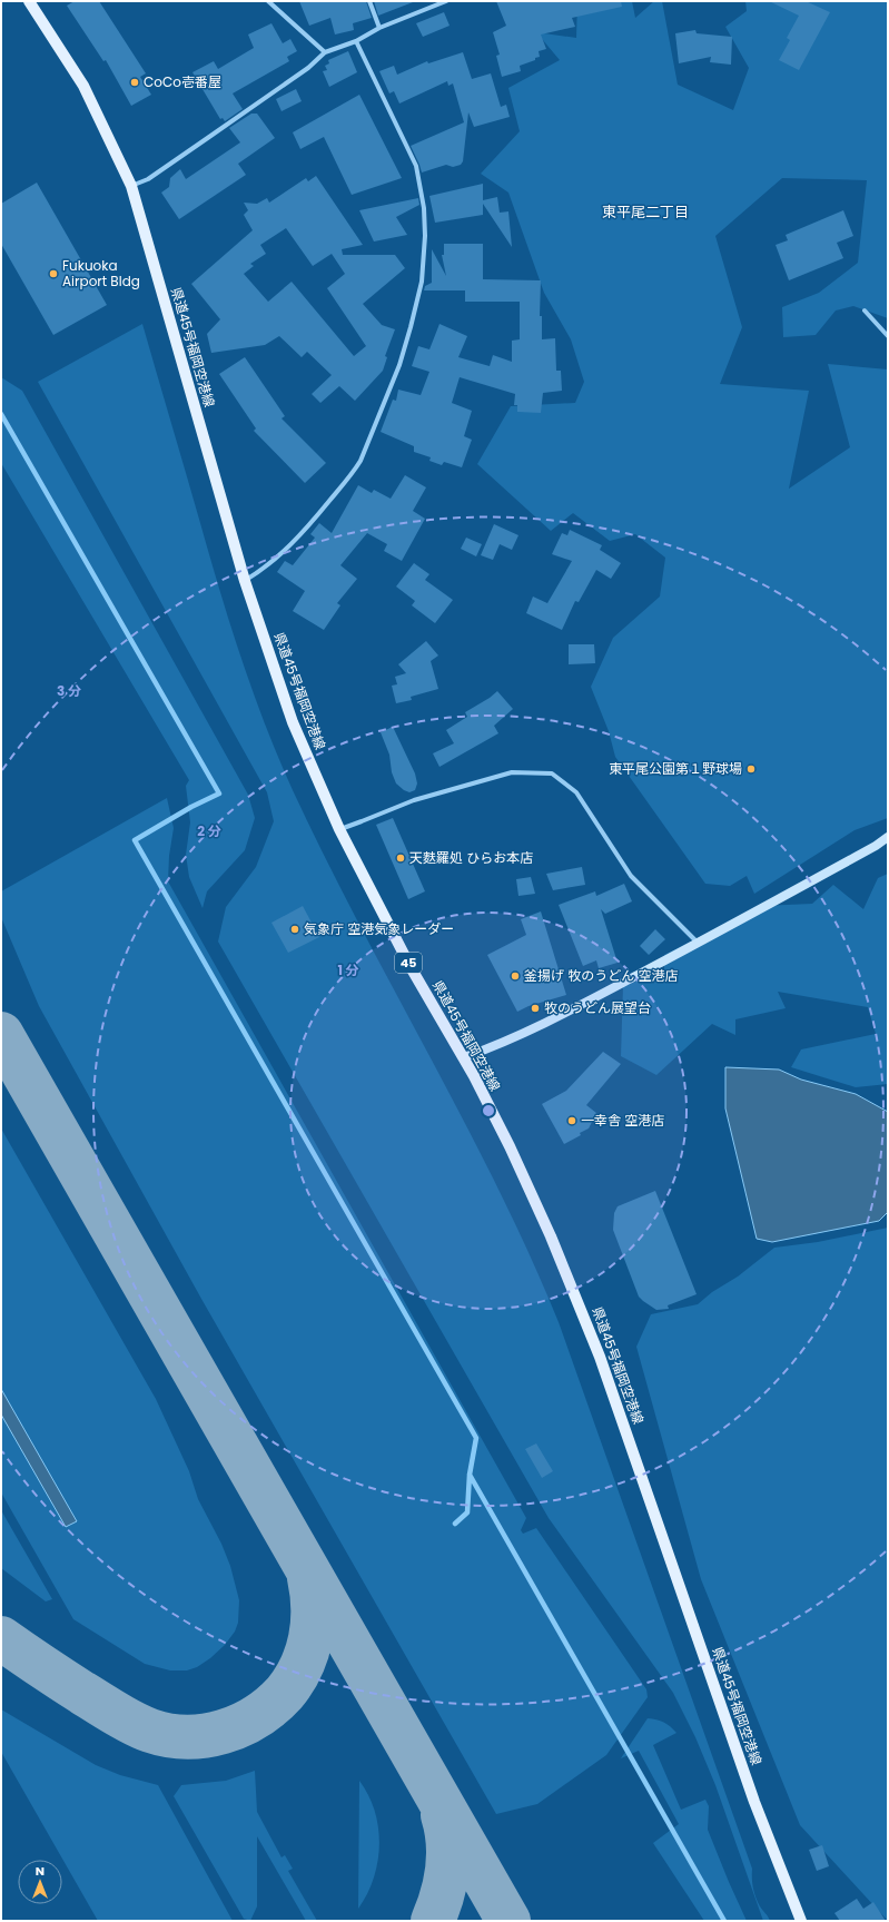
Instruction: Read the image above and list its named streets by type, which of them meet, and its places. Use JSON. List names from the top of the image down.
{
  "streets": {
    "main road": ["県道45号福岡空港線", "45"]
  },
  "districts": ["東平尾二丁目"],
  "places": [
    "CoCo壱番屋",
    "Fukuoka Airport Bldg",
    "東平尾公園第１野球場",
    "天麩羅処 ひらお本店",
    "気象庁 空港気象レーダー",
    "釜揚げ 牧のうどん 空港店",
    "牧のうどん展望台",
    "一幸舎 空港店"
  ],
  "north": "top",
  "rings": ["3 分", "2 分", "1 分"]
}
